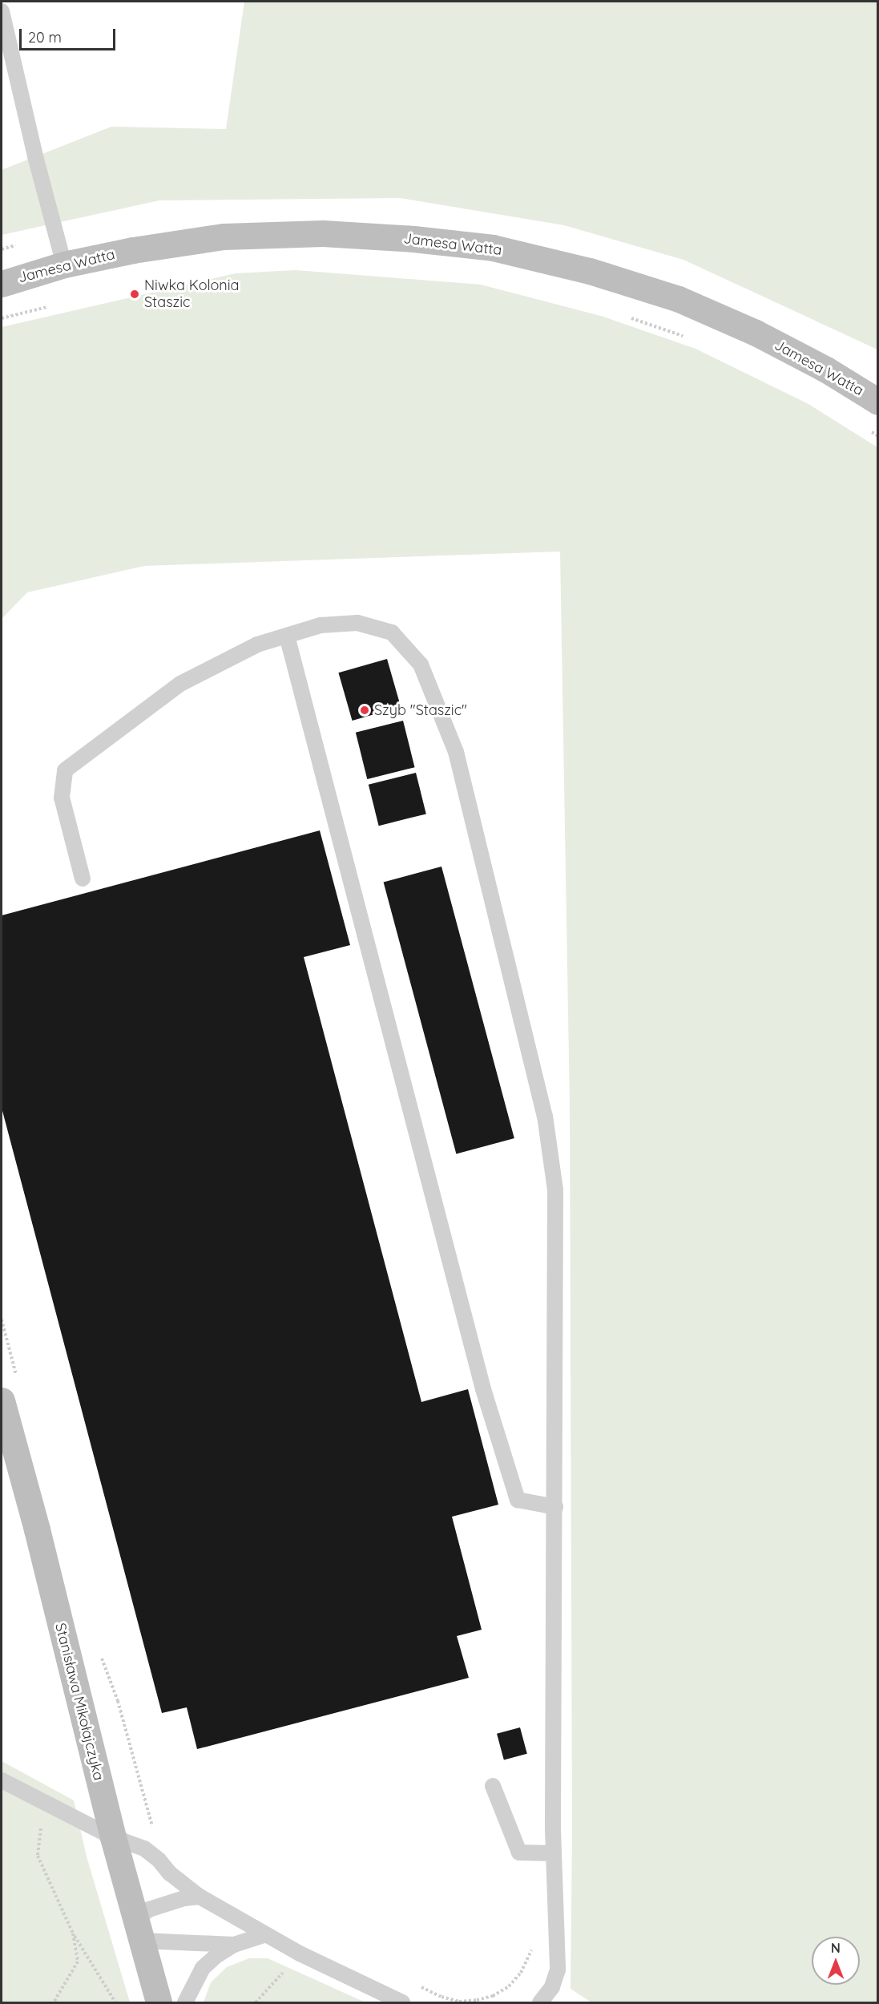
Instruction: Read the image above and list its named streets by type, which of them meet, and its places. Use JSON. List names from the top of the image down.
{
  "streets": {
    "street": ["Jamesa Watta", "Stanisława Mikołajczyka"]
  },
  "places": ["Niwka Kolonia Staszic", "Szyb \"Staszic\""],
  "scale_bar": "20 m",
  "north": "top"
}
